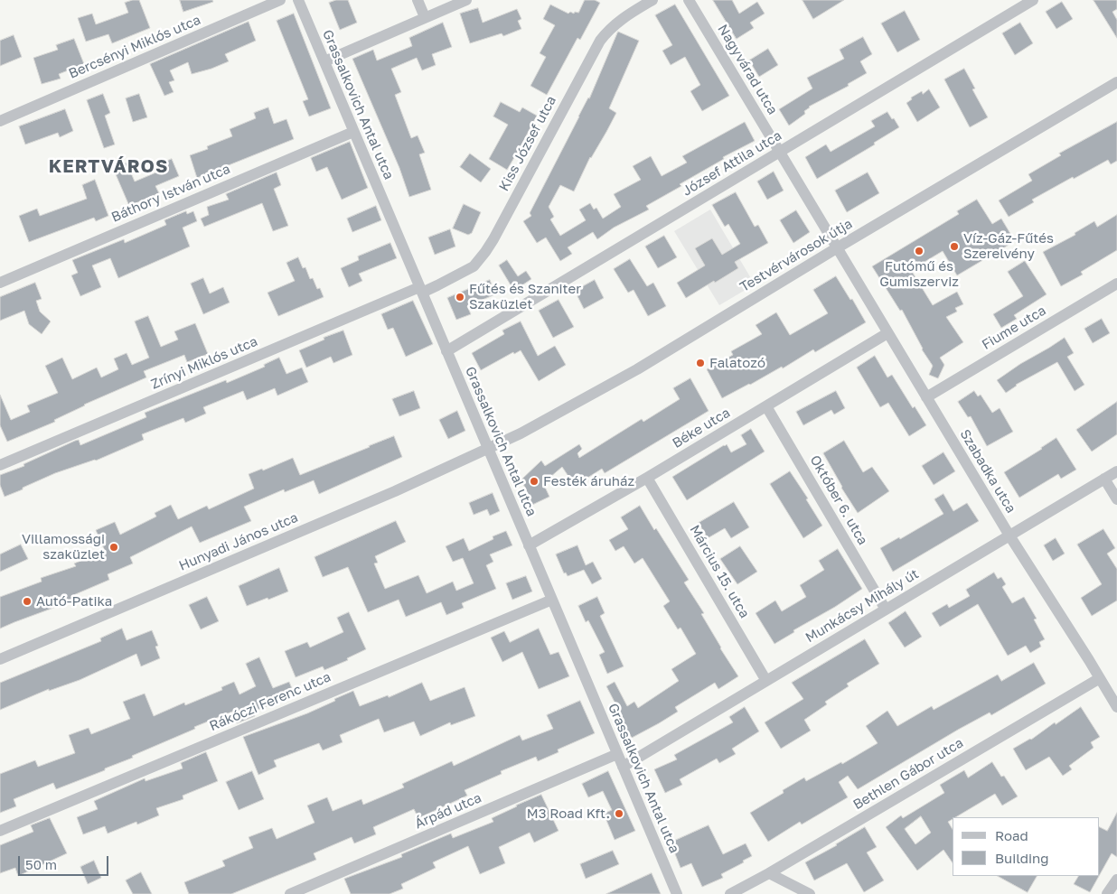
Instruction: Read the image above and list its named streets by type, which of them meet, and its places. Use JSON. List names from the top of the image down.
{
  "streets": {
    "street": [
      "Bercsényi Miklós utca",
      "Nagyvárad utca",
      "Grassalkovich Antal utca",
      "Kiss József utca",
      "József Attila utca",
      "Báthory István utca",
      "Testvérvárosok útja",
      "Fiume utca",
      "Zrínyi Miklós utca",
      "Béke utca",
      "Szabadka utca",
      "Október 6. utca",
      "Hunyadi János utca",
      "Március 15. utca",
      "Munkácsy Mihály út",
      "Rákóczi Ferenc utca",
      "Bethlen Gábor utca",
      "Árpád utca"
    ]
  },
  "crossings": [
    ["Nagyvárad utca", "József Attila utca"],
    ["Nagyvárad utca", "Testvérvárosok útja"],
    ["Nagyvárad utca", "Szabadka utca"],
    ["Grassalkovich Antal utca", "Kiss József utca"],
    ["Grassalkovich Antal utca", "József Attila utca"],
    ["Grassalkovich Antal utca", "Báthory István utca"],
    ["Grassalkovich Antal utca", "Testvérvárosok útja"],
    ["Grassalkovich Antal utca", "Zrínyi Miklós utca"],
    ["Grassalkovich Antal utca", "Béke utca"],
    ["Grassalkovich Antal utca", "Hunyadi János utca"],
    ["Grassalkovich Antal utca", "Munkácsy Mihály út"],
    ["Grassalkovich Antal utca", "Rákóczi Ferenc utca"],
    ["Grassalkovich Antal utca", "Árpád utca"],
    ["Kiss József utca", "Zrínyi Miklós utca"],
    ["Testvérvárosok útja", "Szabadka utca"],
    ["Testvérvárosok útja", "Hunyadi János utca"],
    ["Fiume utca", "Szabadka utca"],
    ["Béke utca", "Szabadka utca"],
    ["Béke utca", "Október 6. utca"],
    ["Béke utca", "Március 15. utca"],
    ["Szabadka utca", "Munkácsy Mihály út"],
    ["Szabadka utca", "Bethlen Gábor utca"],
    ["Október 6. utca", "Munkácsy Mihály út"],
    ["Március 15. utca", "Munkácsy Mihály út"]
  ],
  "districts": ["KERTVÁROS"],
  "places": [
    "Víz-Gáz-Fűtés Szerelvény",
    "Futómű és Gumiszerviz",
    "Fűtés és Szaniter Szaküzlet",
    "Falatozó",
    "Festék áruház",
    "Villamossági szaküzlet",
    "Autó-Patika",
    "M3 Road Kft."
  ],
  "legend": ["Road", "Building"],
  "scale_bar": "50 m"
}
